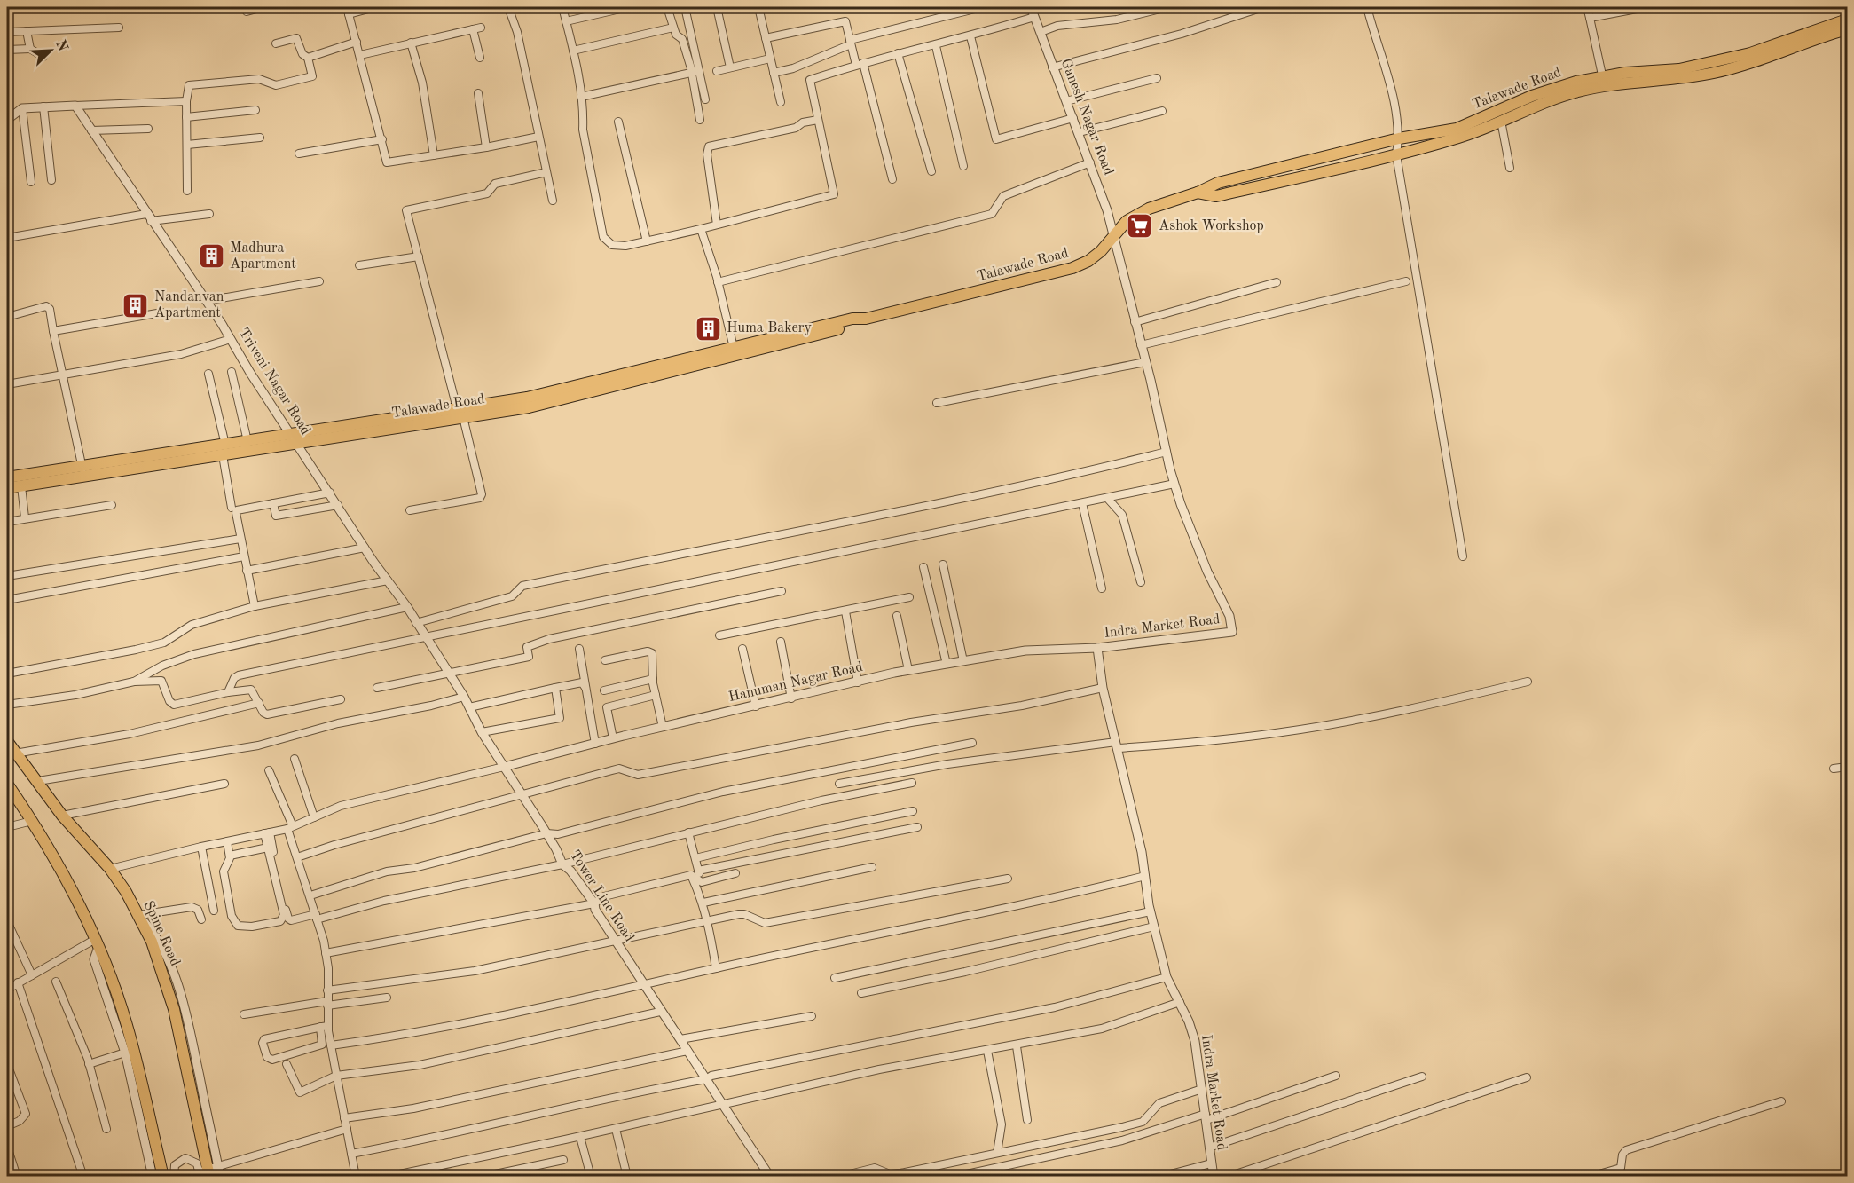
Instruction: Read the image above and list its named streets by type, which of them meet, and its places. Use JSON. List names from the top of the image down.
{
  "streets": {
    "main road": ["Talawade Road", "Spine Road"],
    "street": [
      "Ganesh Nagar Road",
      "Triveni Nagar Road",
      "Indra Market Road",
      "Hanuman Nagar Road",
      "Tower Line Road"
    ]
  },
  "crossings": [
    ["Talawade Road", "Ganesh Nagar Road"],
    ["Talawade Road", "Triveni Nagar Road"],
    ["Talawade Road", "Indra Market Road"],
    ["Ganesh Nagar Road", "Indra Market Road"],
    ["Triveni Nagar Road", "Tower Line Road"],
    ["Indra Market Road", "Hanuman Nagar Road"],
    ["Hanuman Nagar Road", "Tower Line Road"]
  ],
  "places": {
    "supermarket": ["Ashok Workshop"],
    "building": ["Madhura Apartment", "Nandanvan Apartment", "Huma Bakery"]
  },
  "north": "top right"
}
